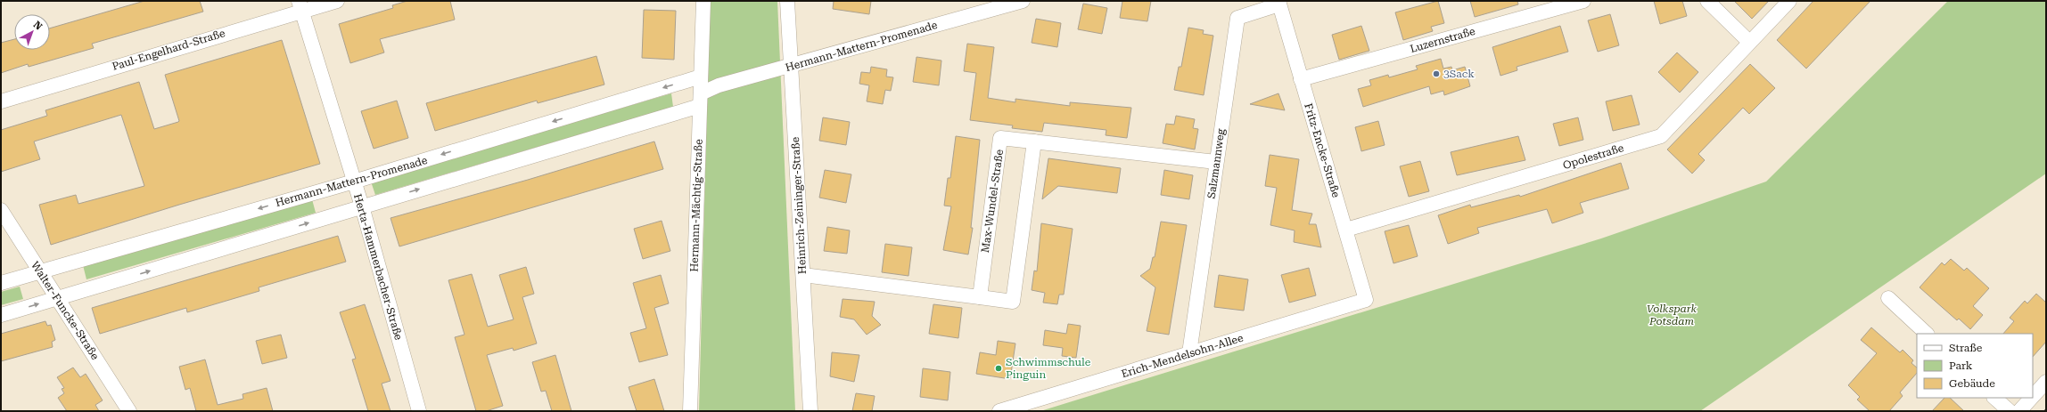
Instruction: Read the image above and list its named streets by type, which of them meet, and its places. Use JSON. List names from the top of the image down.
{
  "streets": {
    "street": [
      "Luzernstraße",
      "Hermann-Mattern-Promenade",
      "Paul-Engelhard-Straße",
      "Fritz-Encke-Straße",
      "Opolestraße",
      "Salzmannweg",
      "Max-Wundel-Straße",
      "Hermann-Mächtig-Straße",
      "Heinrich-Zeininger-Straße",
      "Herta-Hammerbacher-Straße",
      "Walter-Funcke-Straße",
      "Erich-Mendelsohn-Allee"
    ]
  },
  "crossings": [
    ["Luzernstraße", "Fritz-Encke-Straße"],
    ["Hermann-Mattern-Promenade", "Hermann-Mächtig-Straße"],
    ["Hermann-Mattern-Promenade", "Heinrich-Zeininger-Straße"],
    ["Hermann-Mattern-Promenade", "Herta-Hammerbacher-Straße"],
    ["Hermann-Mattern-Promenade", "Walter-Funcke-Straße"],
    ["Paul-Engelhard-Straße", "Herta-Hammerbacher-Straße"],
    ["Fritz-Encke-Straße", "Opolestraße"],
    ["Fritz-Encke-Straße", "Salzmannweg"],
    ["Fritz-Encke-Straße", "Erich-Mendelsohn-Allee"],
    ["Salzmannweg", "Max-Wundel-Straße"],
    ["Salzmannweg", "Erich-Mendelsohn-Allee"]
  ],
  "parks": ["Volkspark Potsdam"],
  "places": ["3Sack", "Schwimmschule Pinguin"],
  "legend": ["Straße", "Park", "Gebäude"],
  "north": "top right"
}
